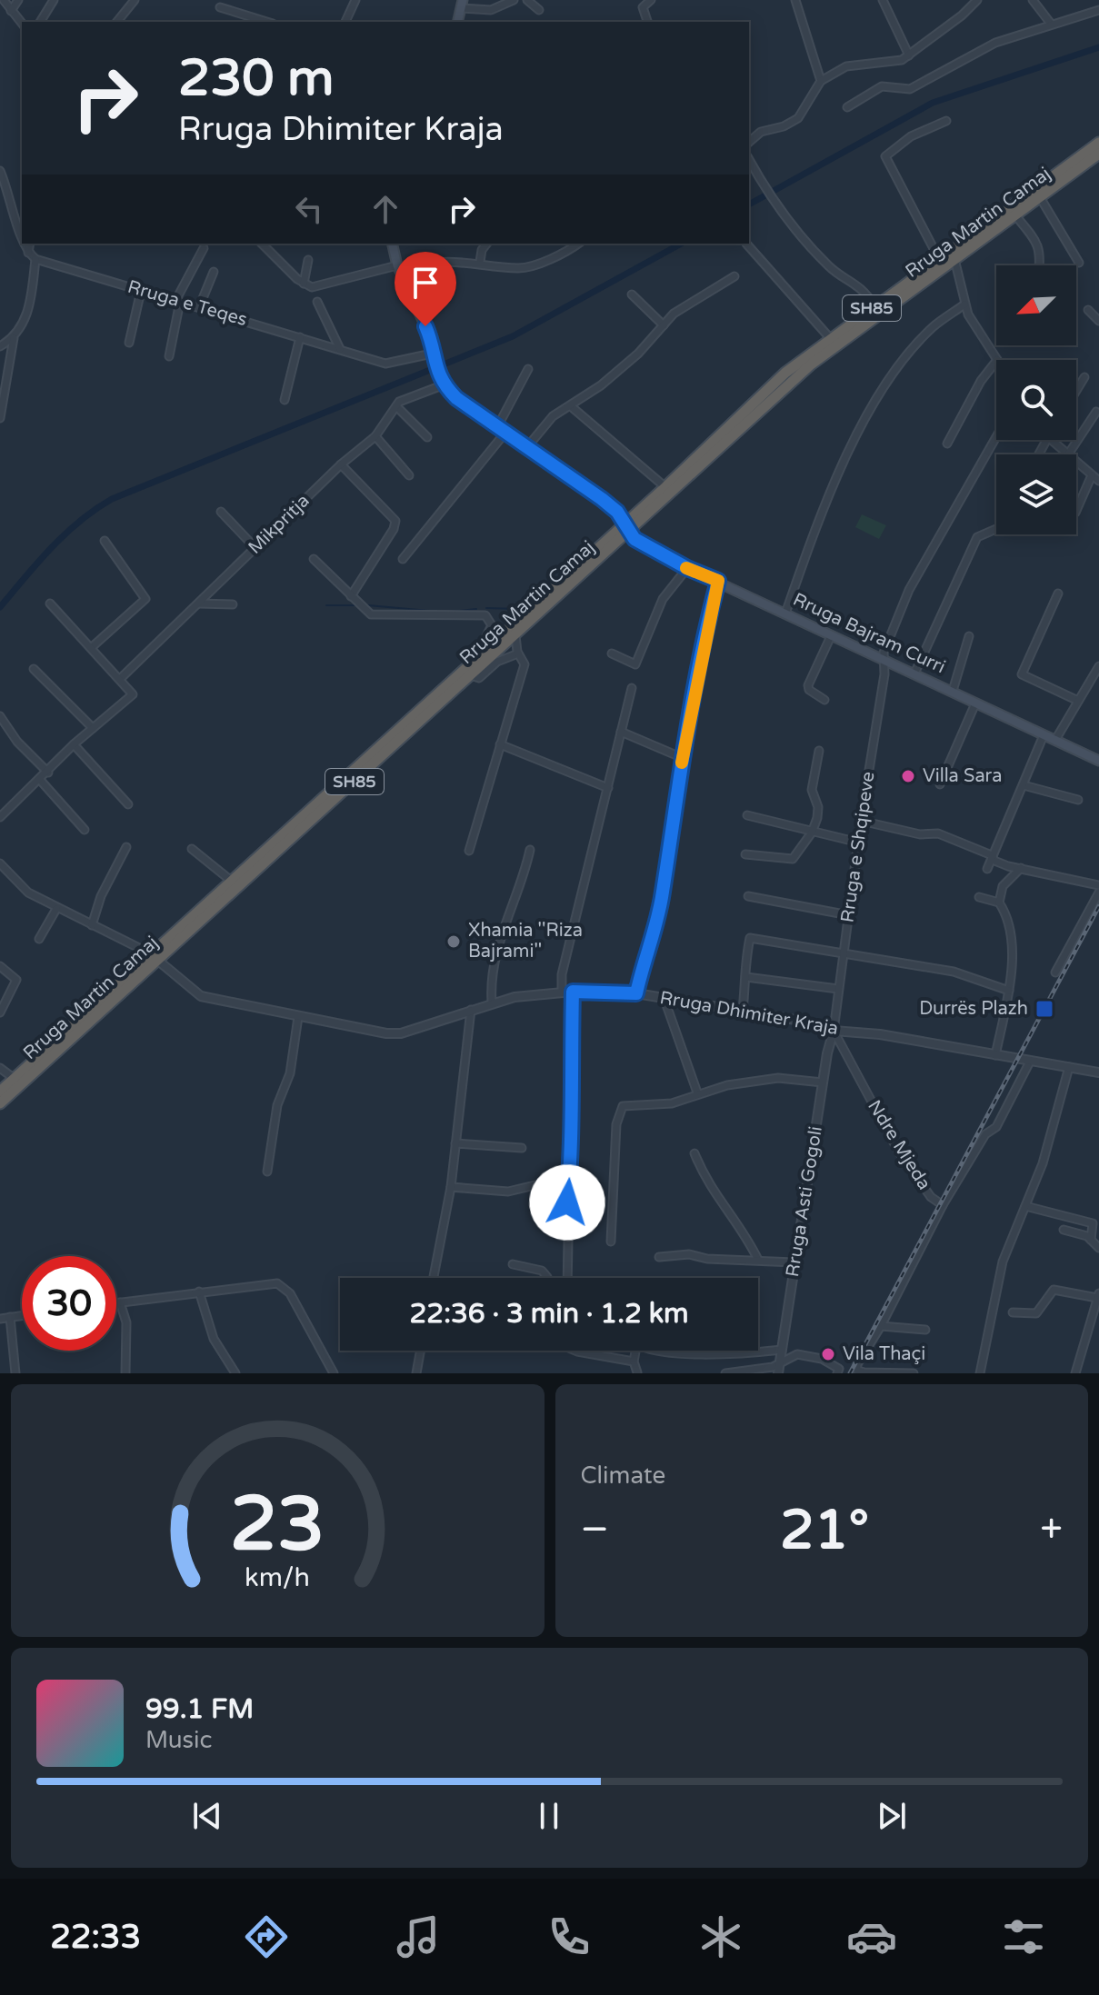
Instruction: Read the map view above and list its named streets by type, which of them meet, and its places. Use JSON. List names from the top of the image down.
{
  "streets": {
    "highway": ["Rruga Martin Camaj", "SH85"],
    "main road": ["Rruga Bajram Curri"],
    "street": [
      "Rruga e Teqes",
      "Mikpritja",
      "Rruga e Shqipeve",
      "Rruga Dhimiter Kraja",
      "Ndre Mjeda",
      "Rruga Asti Gogoli"
    ]
  },
  "crossings": [
    ["Rruga Martin Camaj", "Rruga Bajram Curri"],
    ["Rruga Martin Camaj", "Rruga Dhimiter Kraja"],
    ["Mikpritja", "Rruga Bajram Curri"],
    ["Rruga Bajram Curri", "Rruga e Shqipeve"],
    ["Rruga e Shqipeve", "Rruga Dhimiter Kraja"],
    ["Rruga e Shqipeve", "Ndre Mjeda"],
    ["Rruga e Shqipeve", "Rruga Asti Gogoli"],
    ["Rruga Dhimiter Kraja", "Ndre Mjeda"],
    ["Rruga Dhimiter Kraja", "Rruga Asti Gogoli"],
    ["Ndre Mjeda", "Rruga Asti Gogoli"]
  ],
  "places": {
    "other": ["Villa Sara", "Xhamia ''Riza Bajrami''", "Vila Thaçi"],
    "transit": ["Durrës Plazh"]
  },
  "north": "bottom left",
  "page": {
    "turn": ["230 m", "Rruga Dhimiter Kraja"],
    "limit": "30",
    "trip": "22:36 · 3 min · 1.2 km",
    "tile": "Climate",
    "heat": ["−", "21°", "+"],
    "song": ["99.1 FM", "Music"],
    "tabs": "22:33",
    "gauge": ["23", "km/h"]
  }
}
